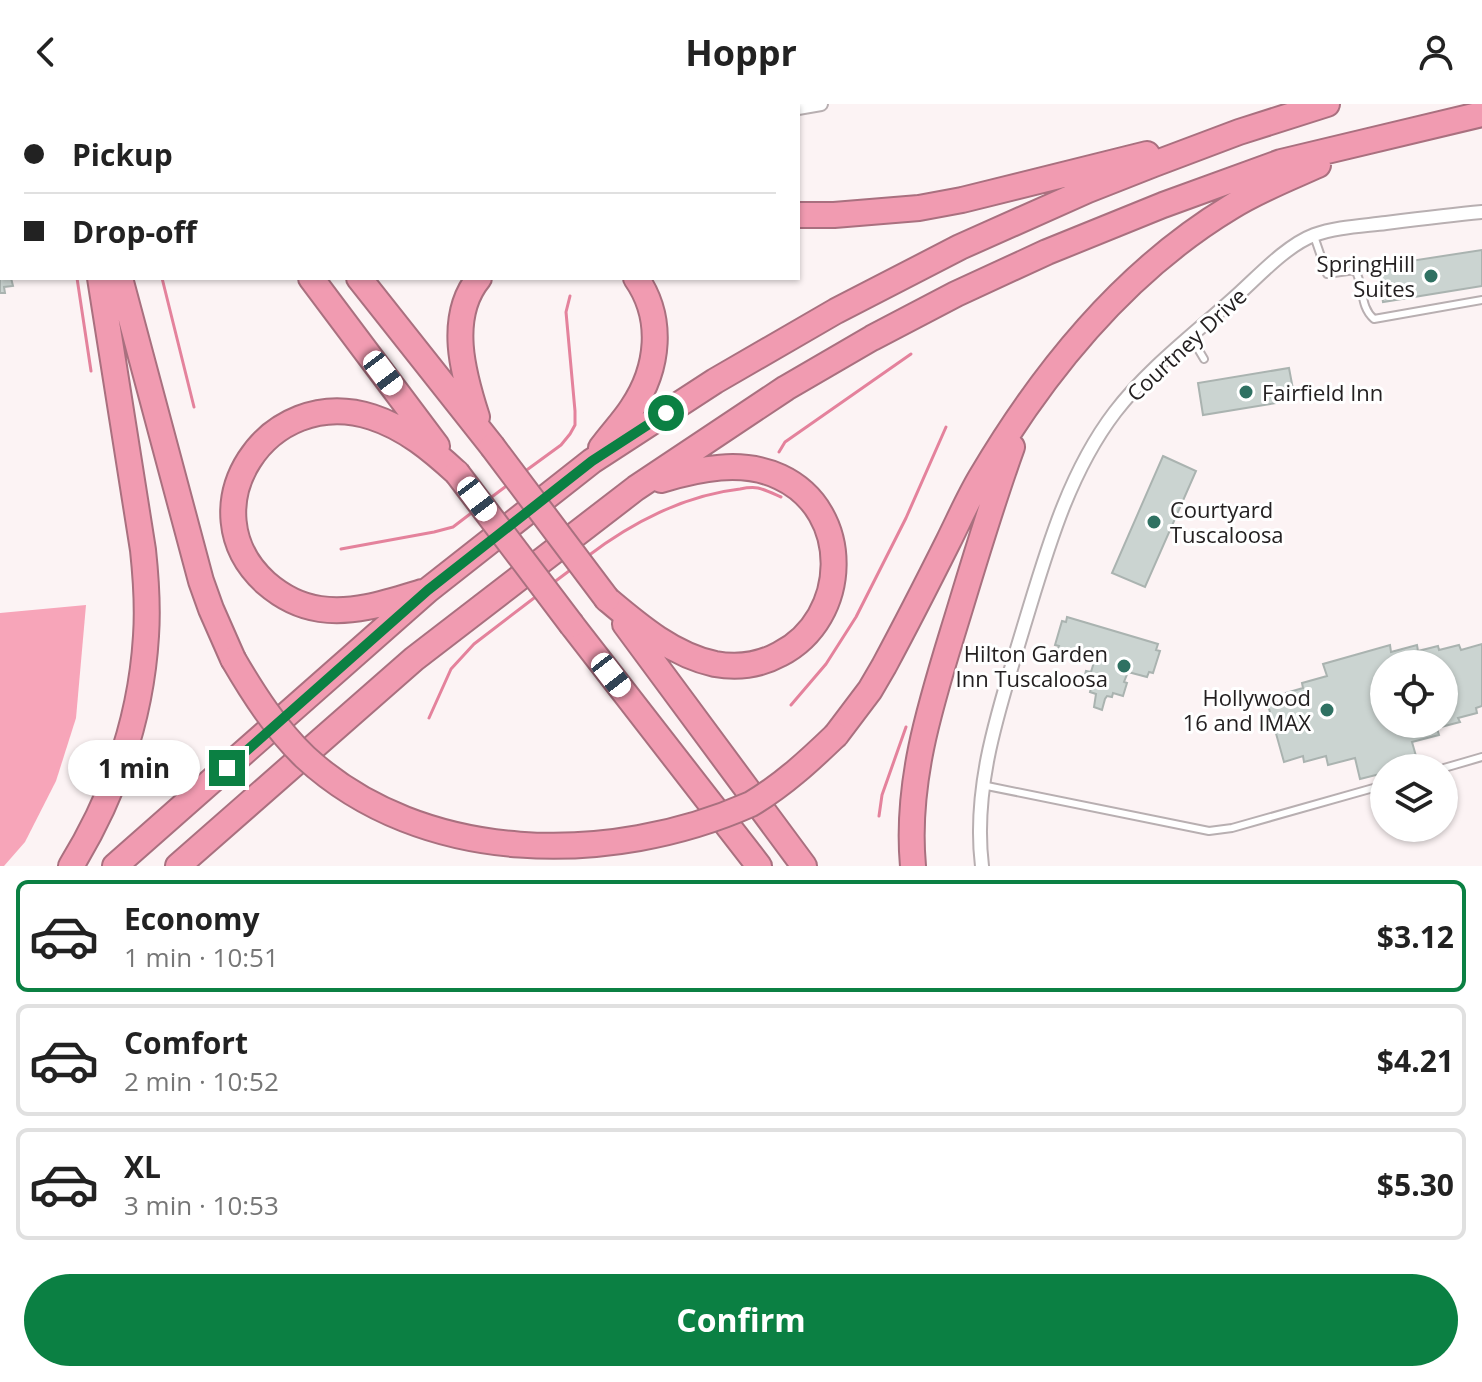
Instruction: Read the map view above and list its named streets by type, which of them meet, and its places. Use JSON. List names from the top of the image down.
{
  "streets": {
    "street": ["Courtney Drive"]
  },
  "places": [
    "SpringHill Suites",
    "Fairfield Inn",
    "Courtyard Tuscaloosa",
    "Hilton Garden Inn Tuscaloosa",
    "Hollywood 16 and IMAX"
  ],
  "page": {
    "header": "Hoppr",
    "banner": ["Pickup", "Drop-off"],
    "bubble": "1 min",
    "list": [
      {
        "name": "Economy",
        "note": "1 min · 10:51",
        "value": "$3.12"
      },
      {
        "name": "Comfort",
        "note": "2 min · 10:52",
        "value": "$4.21"
      },
      {
        "name": "XL",
        "note": "3 min · 10:53",
        "value": "$5.30"
      }
    ],
    "buttons": "Confirm"
  }
}
